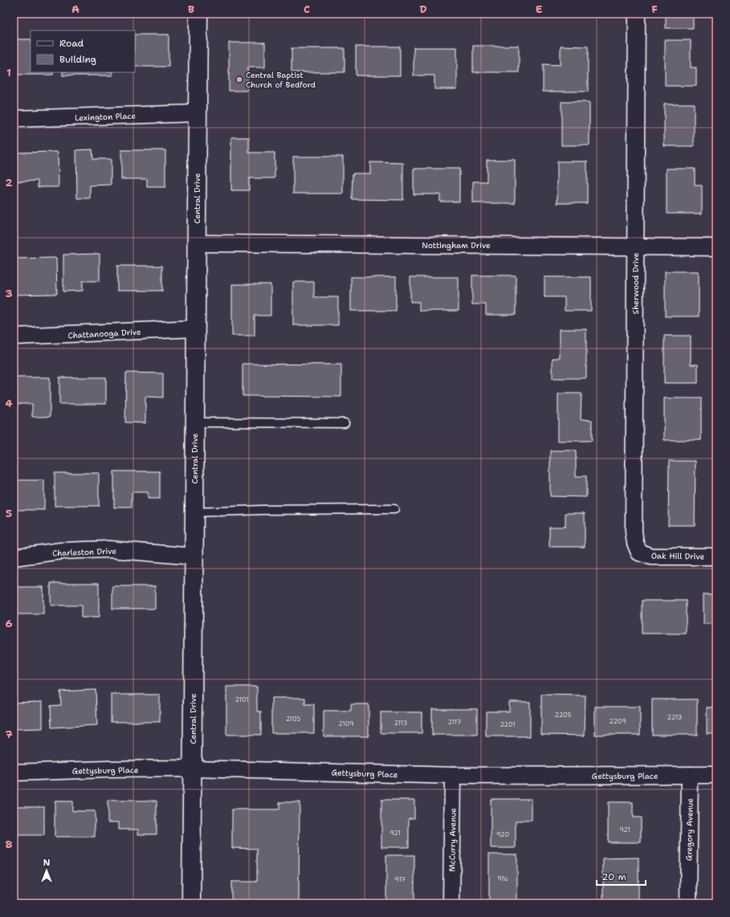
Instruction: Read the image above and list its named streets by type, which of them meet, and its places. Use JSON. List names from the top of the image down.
{
  "streets": {
    "main road": ["Central Drive"],
    "street": [
      "Lexington Place",
      "Nottingham Drive",
      "Sherwood Drive",
      "Chattanooga Drive",
      "Charleston Drive",
      "Oak Hill Drive",
      "Gettysburg Place",
      "Gregory Avenue",
      "McCurry Avenue"
    ]
  },
  "crossings": [
    ["Lexington Place", "Central Drive"],
    ["Central Drive", "Nottingham Drive"],
    ["Central Drive", "Chattanooga Drive"],
    ["Central Drive", "Charleston Drive"],
    ["Central Drive", "Gettysburg Place"],
    ["Nottingham Drive", "Sherwood Drive"],
    ["Sherwood Drive", "Oak Hill Drive"],
    ["Gettysburg Place", "Gregory Avenue"],
    ["Gettysburg Place", "McCurry Avenue"]
  ],
  "places": ["Central Baptist Church of Bedford"],
  "house_numbers": [
    "2101",
    "2205",
    "2213",
    "2105",
    "2209",
    "2117",
    "2113",
    "2109",
    "2201",
    "921",
    "921",
    "920",
    "916",
    "917"
  ],
  "legend": ["Road", "Building"],
  "scale_bar": "20 m",
  "north": "top",
  "grid": {
    "columns": [
      "A",
      "B",
      "C",
      "D",
      "E",
      "F"
    ],
    "rows": [
      "1",
      "2",
      "3",
      "4",
      "5",
      "6",
      "7",
      "8"
    ]
  }
}
